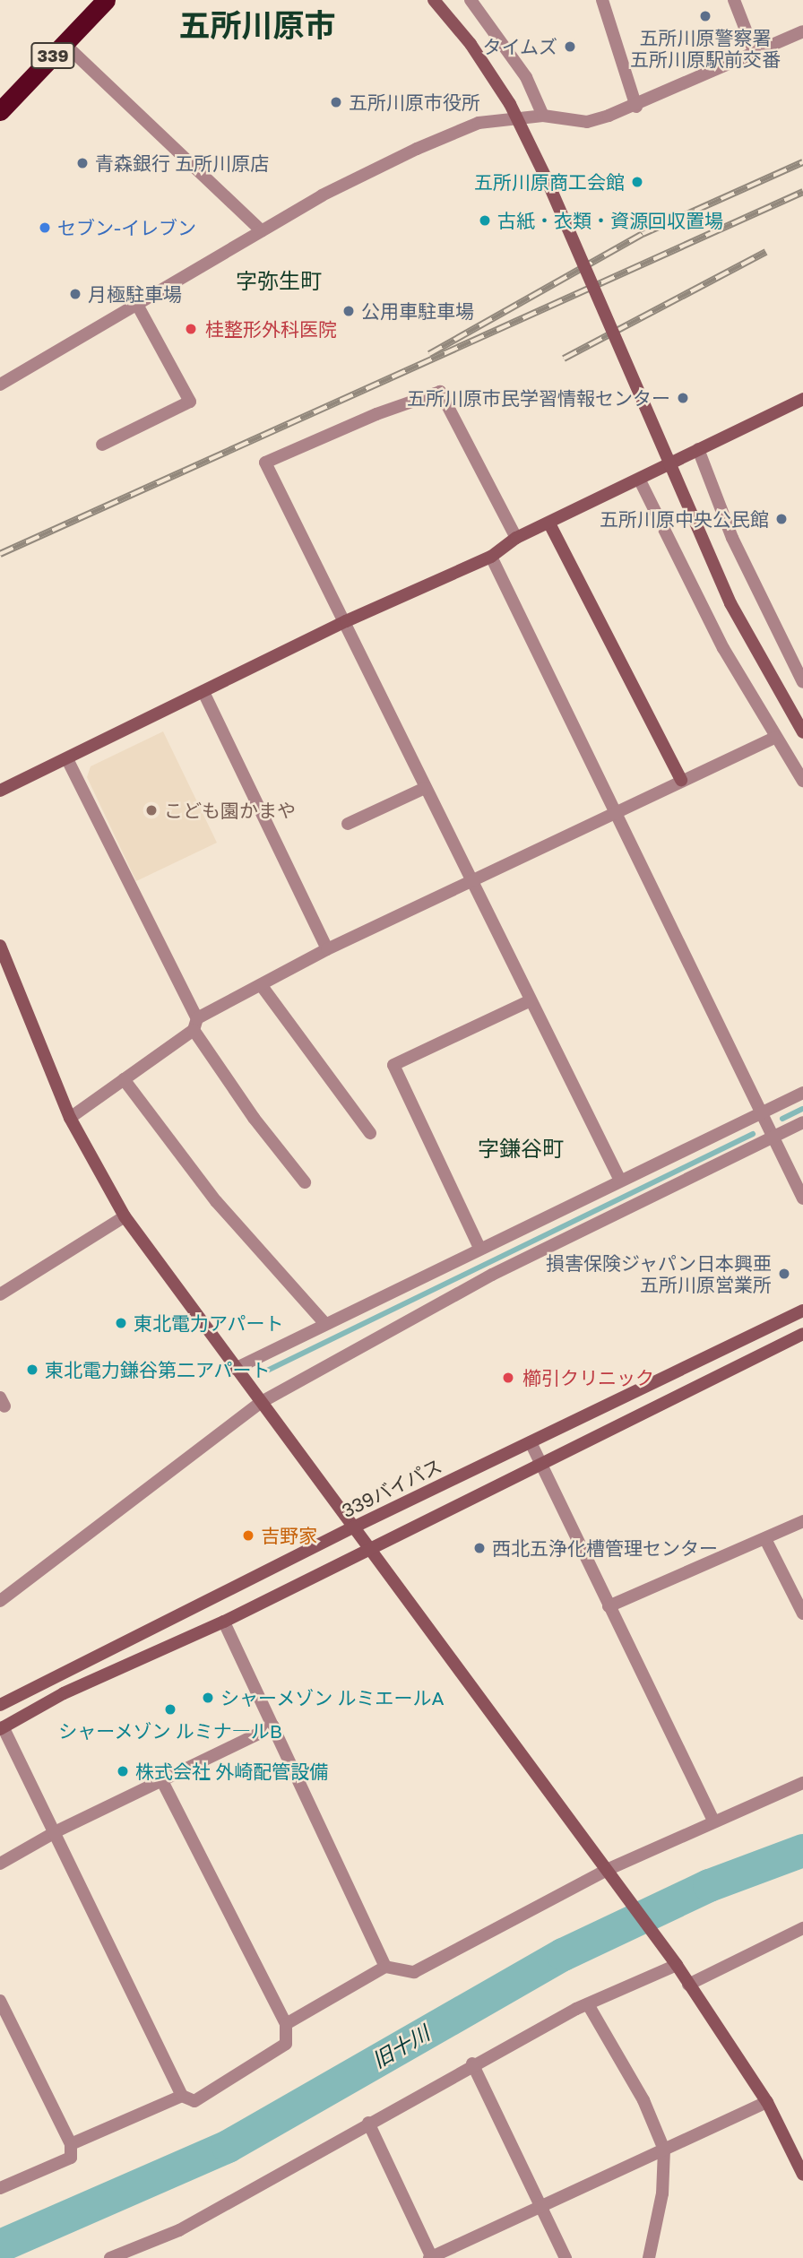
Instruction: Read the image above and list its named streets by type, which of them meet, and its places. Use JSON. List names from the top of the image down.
{
  "streets": {
    "highway": ["339"],
    "street": ["339バイパス"]
  },
  "districts": ["五所川原市", "字弥生町", "字鎌谷町"],
  "water": ["旧十川"],
  "places": [
    "五所川原警察署 五所川原駅前交番",
    "タイムズ",
    "五所川原市役所",
    "青森銀行 五所川原店",
    "五所川原商工会館",
    "古紙・衣類・資源回収置場",
    "セブン-イレブン",
    "月極駐車場",
    "公用車駐車場",
    "桂整形外科医院",
    "五所川原市民学習情報センター",
    "五所川原中央公民館",
    "こども園かまや",
    "損害保険ジャパン日本興亜 五所川原営業所",
    "東北電力アパート",
    "東北電力鎌谷第二アパート",
    "櫛引クリニック",
    "吉野家",
    "西北五浄化槽管理センター",
    "シャーメゾン ルミエールA",
    "シャーメゾン ルミナ―ルB",
    "株式会社 外崎配管設備"
  ]
}
